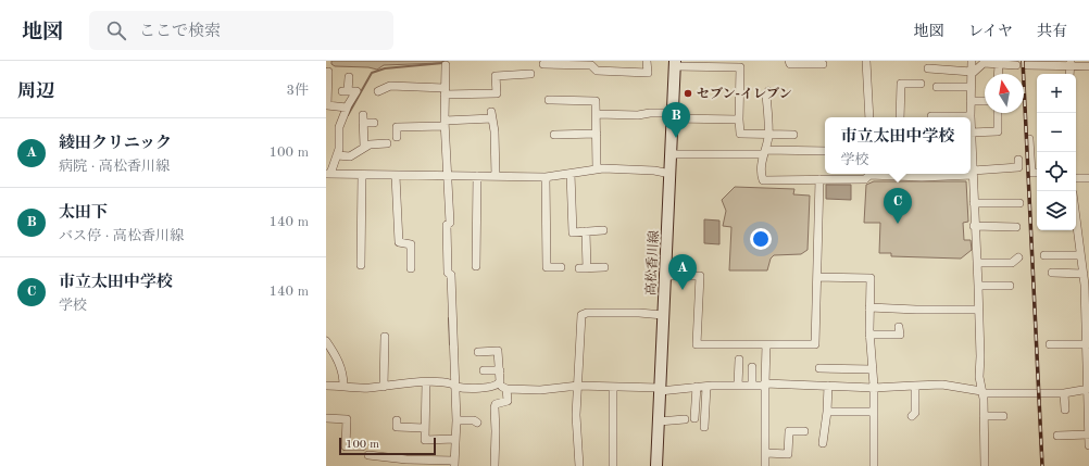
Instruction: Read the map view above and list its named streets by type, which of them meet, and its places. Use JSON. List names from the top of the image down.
{
  "streets": {
    "main road": ["高松香川線"]
  },
  "places": ["セブン-イレブン"],
  "scale_bar": "100 m",
  "north": "top",
  "page": {
    "header": "地図",
    "search": "ここで検索",
    "nav": ["地図", "レイヤ", "共有"],
    "heading": ["周辺", "3件"],
    "map_buttons": ["+", "−"],
    "pins": ["B", "C", "A"],
    "list": [
      {
        "mark": "A",
        "name": "綾田クリニック",
        "note": "病院 · 高松香川線",
        "value": "100 m"
      },
      {
        "mark": "B",
        "name": "太田下",
        "note": "バス停 · 高松香川線",
        "value": "140 m"
      },
      {
        "mark": "C",
        "name": "市立太田中学校",
        "note": "学校",
        "value": "140 m"
      }
    ],
    "popup": ["市立太田中学校", "学校"],
    "scale": "100 m"
  }
}
